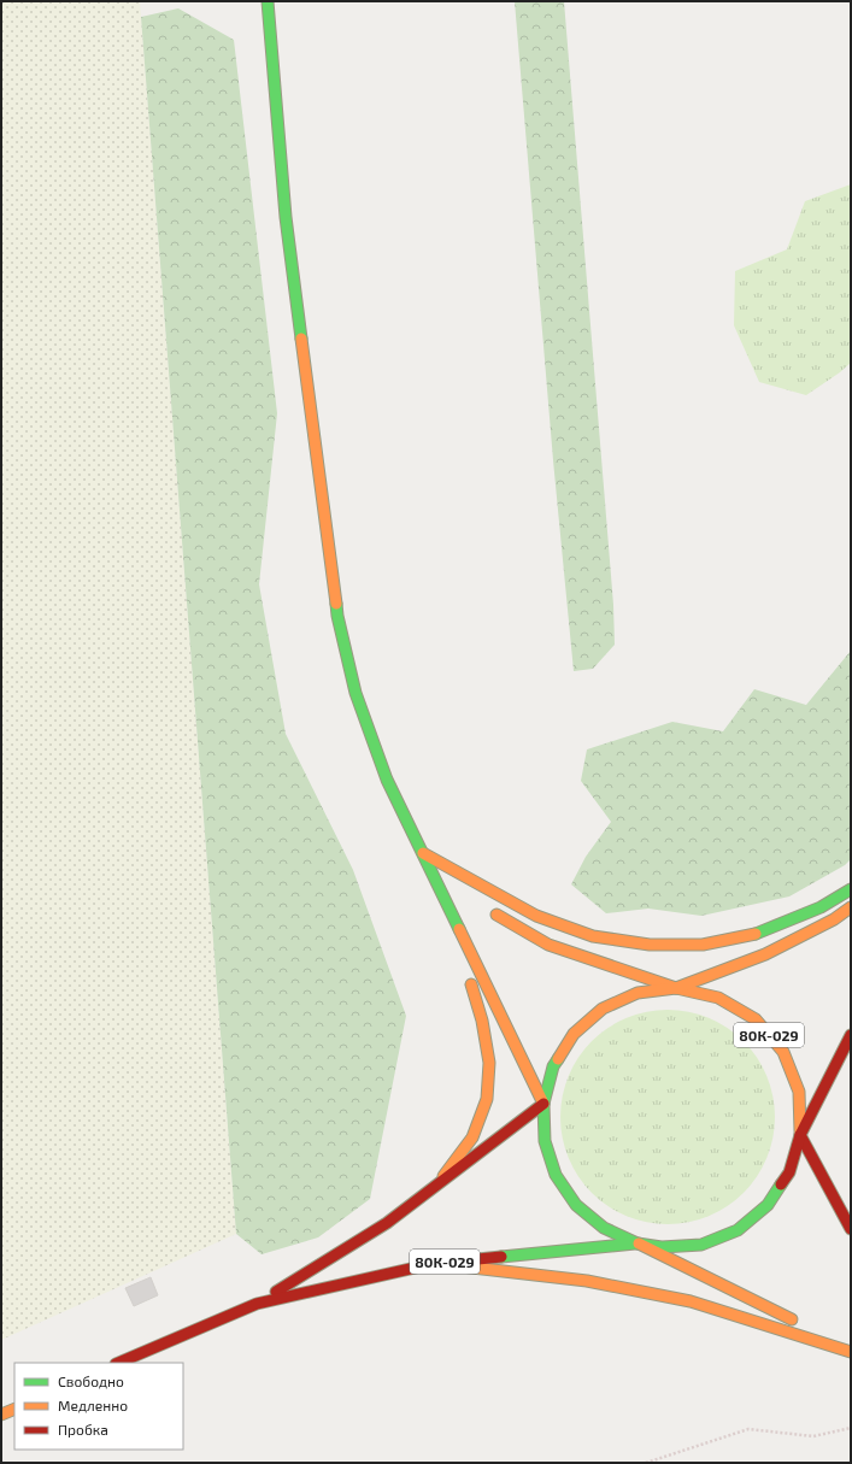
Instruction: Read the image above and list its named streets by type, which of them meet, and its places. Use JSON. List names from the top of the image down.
{
  "streets": {
    "main road": ["80К-029"]
  },
  "legend": ["Свободно", "Медленно", "Пробка"]
}
